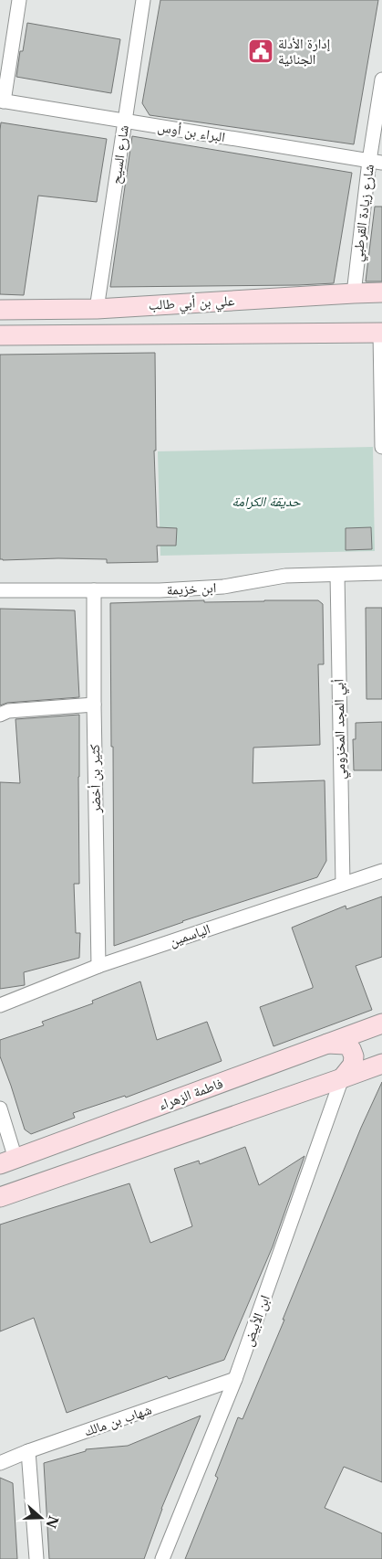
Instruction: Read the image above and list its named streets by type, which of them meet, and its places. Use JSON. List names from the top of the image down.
{
  "streets": {
    "main road": ["علي بن أبي طالب", "فاطمة الزهراء"],
    "street": [
      "البراء بن أوس",
      "شارع السيح",
      "شارع زيادة القرطبي",
      "ابن خزيمة",
      "أبي المجد المخزومي",
      "كثير بن أخضر",
      "الياسمين",
      "ابن الأبيض",
      "شهاب بن مالك"
    ]
  },
  "crossings": [
    ["البراء بن أوس", "شارع السيح"],
    ["البراء بن أوس", "شارع زيادة القرطبي"],
    ["شارع السيح", "علي بن أبي طالب"],
    ["شارع زيادة القرطبي", "علي بن أبي طالب"],
    ["ابن خزيمة", "أبي المجد المخزومي"],
    ["ابن خزيمة", "كثير بن أخضر"],
    ["أبي المجد المخزومي", "الياسمين"],
    ["كثير بن أخضر", "الياسمين"],
    ["ابن الأبيض", "شهاب بن مالك"]
  ],
  "parks": ["حديقة الكرامة"],
  "places": {
    "public building": ["إدارة الأدلة الجنائية"]
  },
  "north": "right"
}
